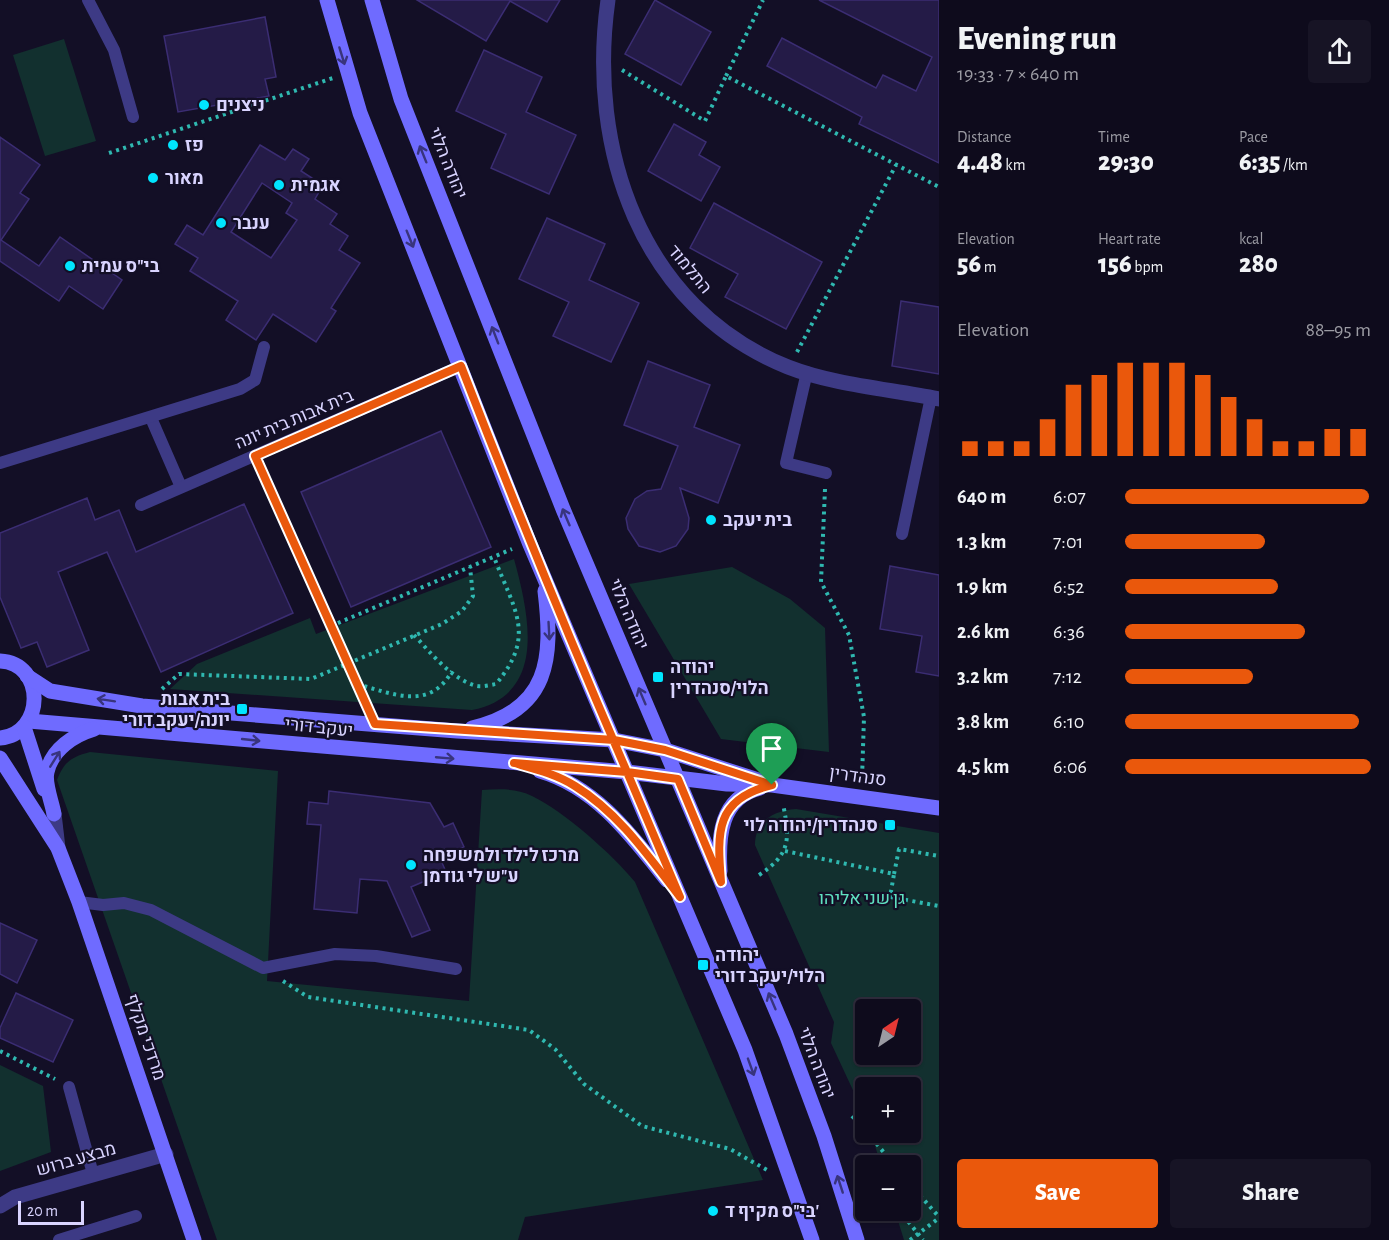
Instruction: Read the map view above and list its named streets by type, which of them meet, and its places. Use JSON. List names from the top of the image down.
{
  "streets": {
    "main road": [
      "יהודה הלוי",
      "יעקב דורי",
      "סנהדרין",
      "מרדכי מקלף"
    ],
    "street": ["התלמוד", "מבצע ברוש"],
    "lane": ["בית אבות בית יונה"]
  },
  "crossings": [
    ["יהודה הלוי", "יעקב דורי"],
    ["יהודה הלוי", "סנהדרין"],
    ["יעקב דורי", "סנהדרין"],
    ["יעקב דורי", "מרדכי מקלף"],
    ["מרדכי מקלף", "מבצע ברוש"]
  ],
  "parks": ["גן שני אליהו"],
  "places": {
    "other": [
      "ניצנים",
      "פז",
      "מאור",
      "אגמית",
      "ענבר",
      "בי\"ס עמית",
      "בית יעקב",
      "מרכז לילד ולמשפחה ע\"ש לי גודמן",
      "בי\"ס מקיף ד'"
    ],
    "transit": [
      "יהודה הלוי/סנהדרין",
      "בית אבות יונה/יעקב דורי",
      "סנהדרין/יהודה לוי",
      "יהודה הלוי/יעקב דורי"
    ]
  },
  "scale_bar": "20 m",
  "north": "top right",
  "page": {
    "heading": ["Evening run", "19:33 · 7 × 640 m"],
    "stats": [
      ["Distance", "4.48 km"],
      ["Time", "29:30"],
      ["Pace", "6:35 /km"],
      ["Elevation", "56 m"],
      ["Heart rate", "156 bpm"],
      ["kcal", "280"]
    ],
    "chart": ["Elevation", "88–95 m"],
    "list": [
      {
        "name": "640 m",
        "note": "6:07"
      },
      {
        "name": "1.3 km",
        "note": "7:01"
      },
      {
        "name": "1.9 km",
        "note": "6:52"
      },
      {
        "name": "2.6 km",
        "note": "6:36"
      },
      {
        "name": "3.2 km",
        "note": "7:12"
      },
      {
        "name": "3.8 km",
        "note": "6:10"
      },
      {
        "name": "4.5 km",
        "note": "6:06"
      }
    ],
    "map_buttons": ["+", "−"],
    "buttons": ["Save", "Share"],
    "scale": "20 m"
  }
}
